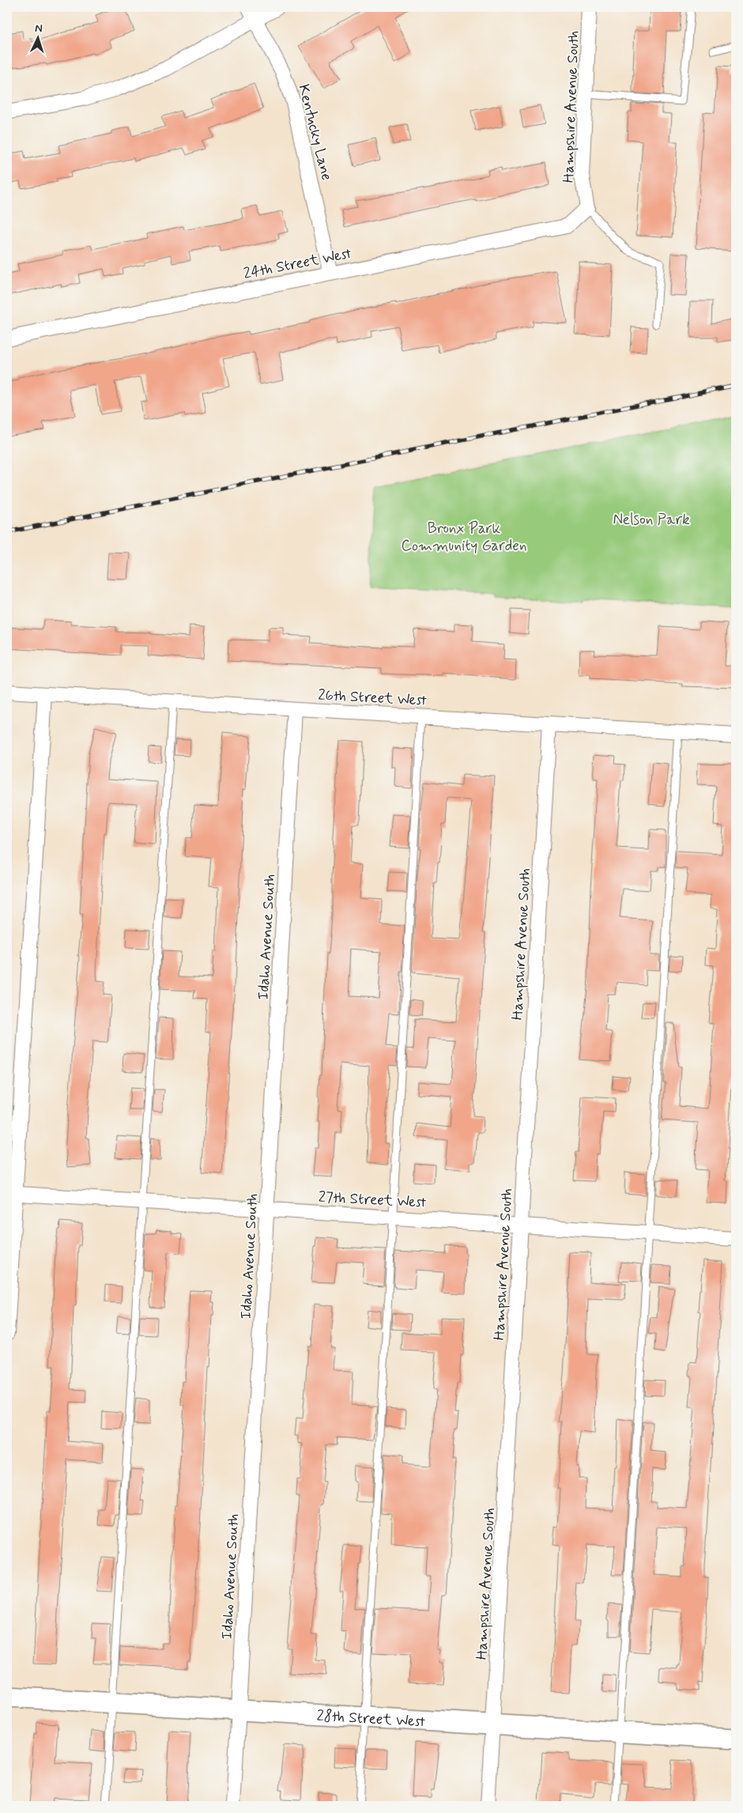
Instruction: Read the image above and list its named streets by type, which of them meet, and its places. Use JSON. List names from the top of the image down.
{
  "streets": {
    "street": [
      "Hampshire Avenue South",
      "Kentucky Lane",
      "24th Street West",
      "26th Street West",
      "Idaho Avenue South",
      "27th Street West",
      "28th Street West"
    ]
  },
  "crossings": [
    ["Hampshire Avenue South", "24th Street West"],
    ["Hampshire Avenue South", "26th Street West"],
    ["Hampshire Avenue South", "27th Street West"],
    ["Hampshire Avenue South", "28th Street West"],
    ["Kentucky Lane", "24th Street West"],
    ["26th Street West", "Idaho Avenue South"],
    ["Idaho Avenue South", "27th Street West"],
    ["Idaho Avenue South", "28th Street West"]
  ],
  "parks": ["Nelson Park", "Bronx Park Community Garden"],
  "north": "top"
}
